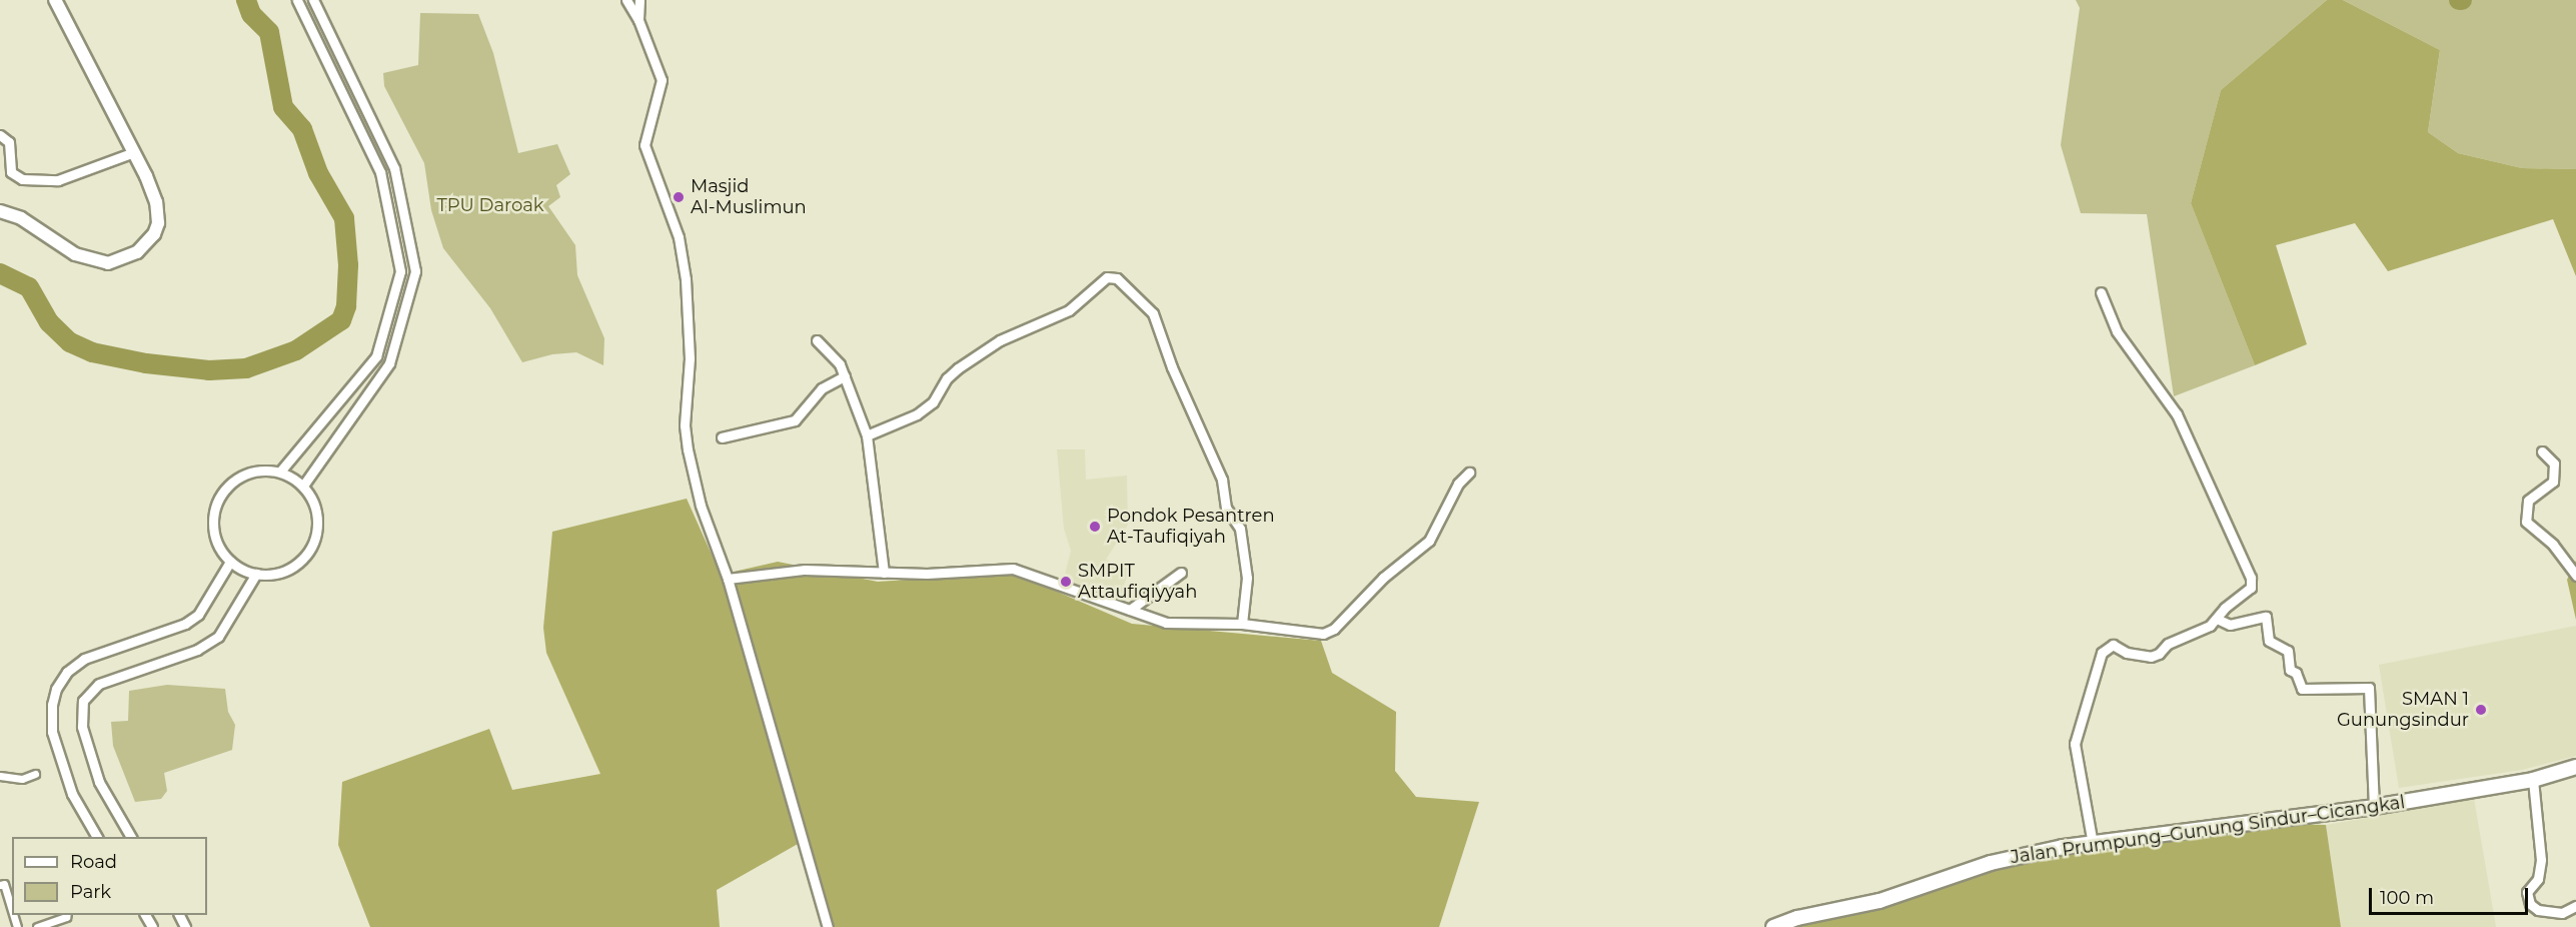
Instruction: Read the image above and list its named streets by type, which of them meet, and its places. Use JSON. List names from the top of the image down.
{
  "streets": {
    "main road": ["Jalan Prumpung–Gunung Sindur–Cicangkal"]
  },
  "parks": ["TPU Daroak"],
  "places": [
    "Masjid Al-Muslimun",
    "Pondok Pesantren At-Taufiqiyah",
    "SMPIT Attaufiqiyyah",
    "SMAN 1 Gunungsindur"
  ],
  "legend": ["Road", "Park"],
  "scale_bar": "100 m"
}
